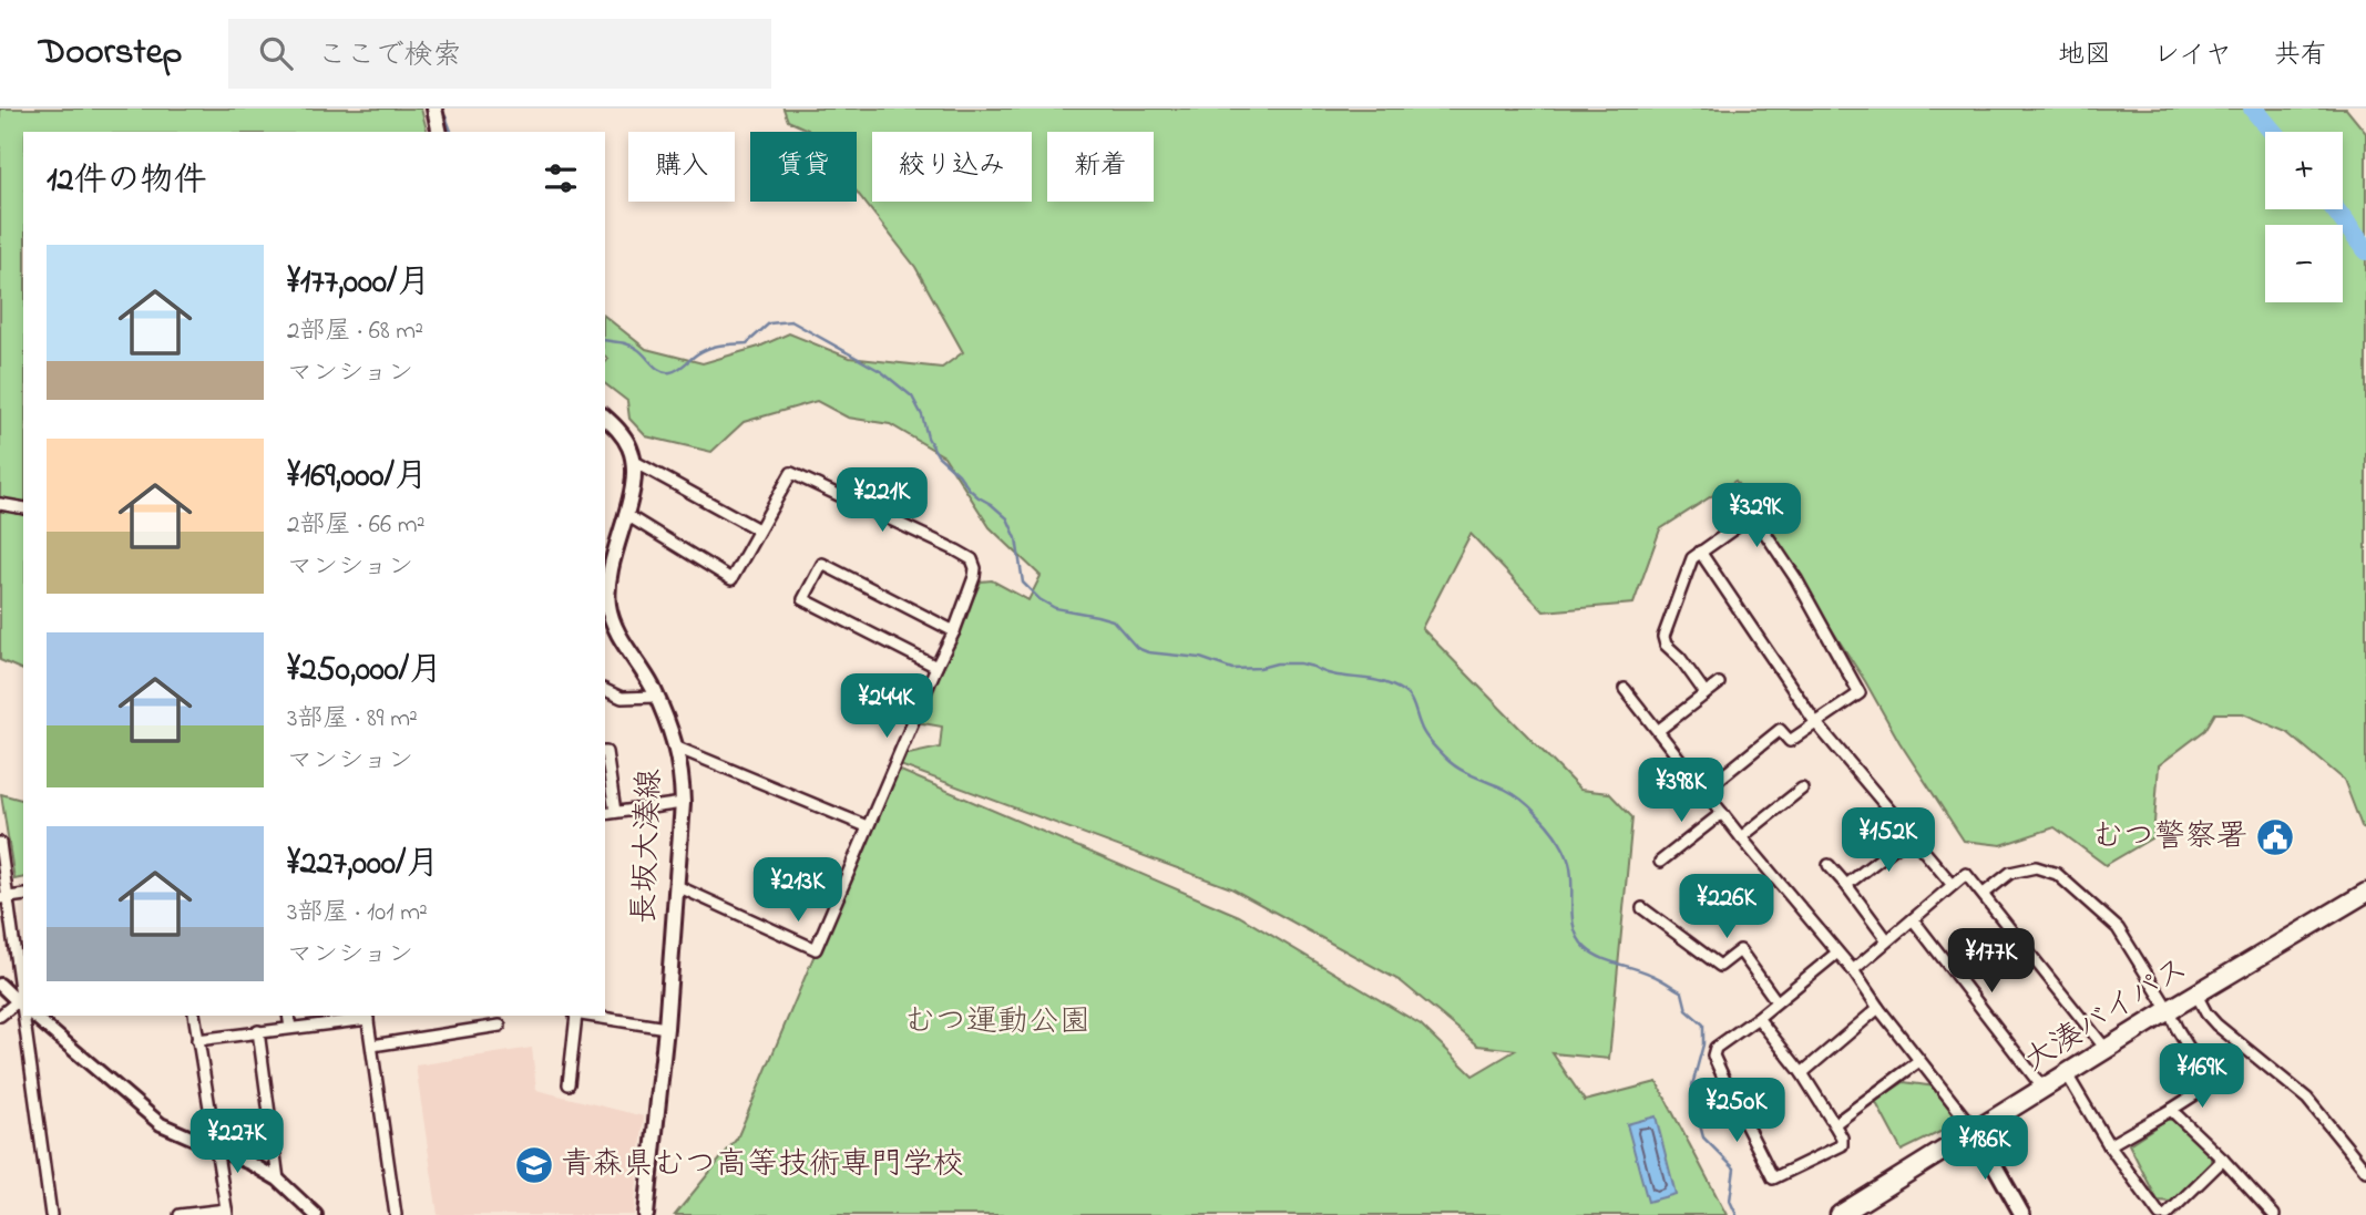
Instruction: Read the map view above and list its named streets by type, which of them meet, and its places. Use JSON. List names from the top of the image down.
{
  "streets": {
    "highway": ["大湊バイパス"],
    "main road": ["長坂大湊線"]
  },
  "parks": ["むつ運動公園"],
  "places": {
    "public building": ["むつ警察署"],
    "school or university": ["青森県むつ高等技術専門学校"]
  },
  "page": {
    "header": "Doorstep",
    "search": "ここで検索",
    "nav": ["地図", "レイヤ", "共有"],
    "map_buttons": ["+", "−"],
    "chip": [
      "購入",
      "賃貸",
      "絞り込み",
      "新着"
    ],
    "heading": "12件の物件",
    "list": [
      {
        "name": "¥177,000/月",
        "note": "2部屋 · 68 m² · マンション"
      },
      {
        "name": "¥169,000/月",
        "note": "2部屋 · 66 m² · マンション"
      },
      {
        "name": "¥250,000/月",
        "note": "3部屋 · 89 m² · マンション"
      },
      {
        "name": "¥227,000/月",
        "note": "3部屋 · 101 m² · マンション"
      }
    ],
    "price": [
      "¥221K",
      "¥329K",
      "¥244K",
      "¥398K",
      "¥152K",
      "¥213K",
      "¥226K",
      "¥177K",
      "¥169K",
      "¥250K",
      "¥227K",
      "¥186K"
    ]
  }
}
